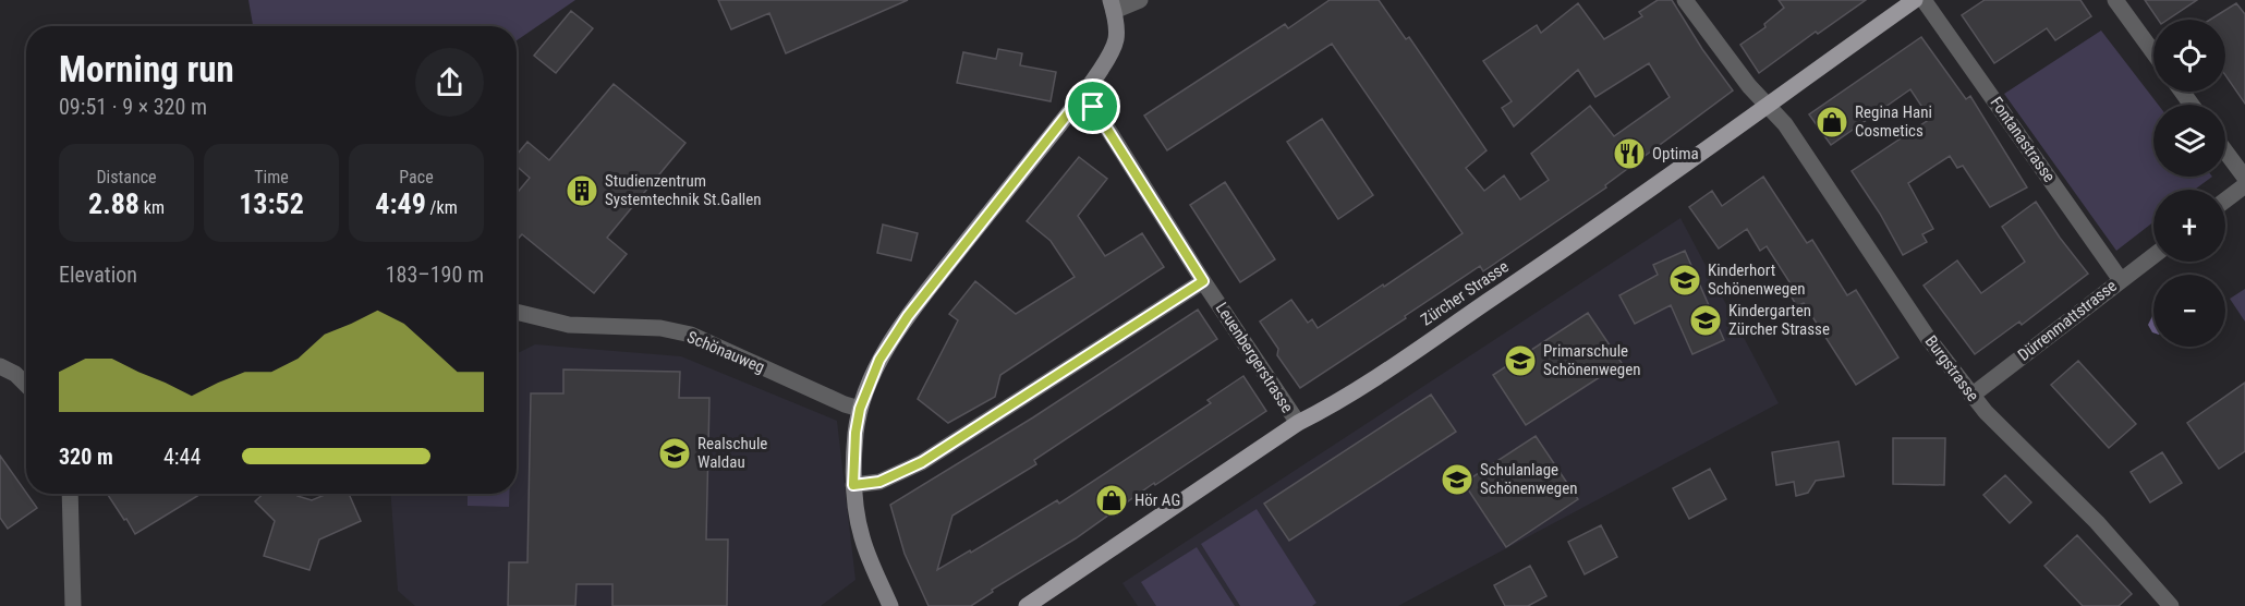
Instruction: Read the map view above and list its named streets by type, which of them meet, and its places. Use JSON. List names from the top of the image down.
{
  "streets": {
    "main road": ["Zürcher Strasse"],
    "street": [
      "Fontanastrasse",
      "Dürrenmattstrasse",
      "Schönauweg",
      "Leuenbergerstrasse",
      "Burgstrasse"
    ]
  },
  "crossings": [
    ["Fontanastrasse", "Dürrenmattstrasse"],
    ["Zürcher Strasse", "Leuenbergerstrasse"],
    ["Zürcher Strasse", "Burgstrasse"],
    ["Dürrenmattstrasse", "Burgstrasse"]
  ],
  "places": {
    "shop": ["Regina Hani Cosmetics", "Hör AG"],
    "restaurant": ["Optima"],
    "building": ["Studienzentrum Systemtechnik St.Gallen"],
    "school or university": [
      "Kinderhort Schönenwegen",
      "Kindergarten Zürcher Strasse",
      "Primarschule Schönenwegen",
      "Realschule Waldau",
      "Schulanlage Schönenwegen"
    ]
  },
  "page": {
    "map_buttons": ["+", "−"],
    "heading": ["Morning run", "09:51 · 9 × 320 m"],
    "stats": [
      ["Distance", "2.88 km"],
      ["Time", "13:52"],
      ["Pace", "4:49 /km"]
    ],
    "chart": ["Elevation", "183–190 m"],
    "list": [
      {
        "name": "320 m",
        "note": "4:44"
      }
    ]
  }
}
